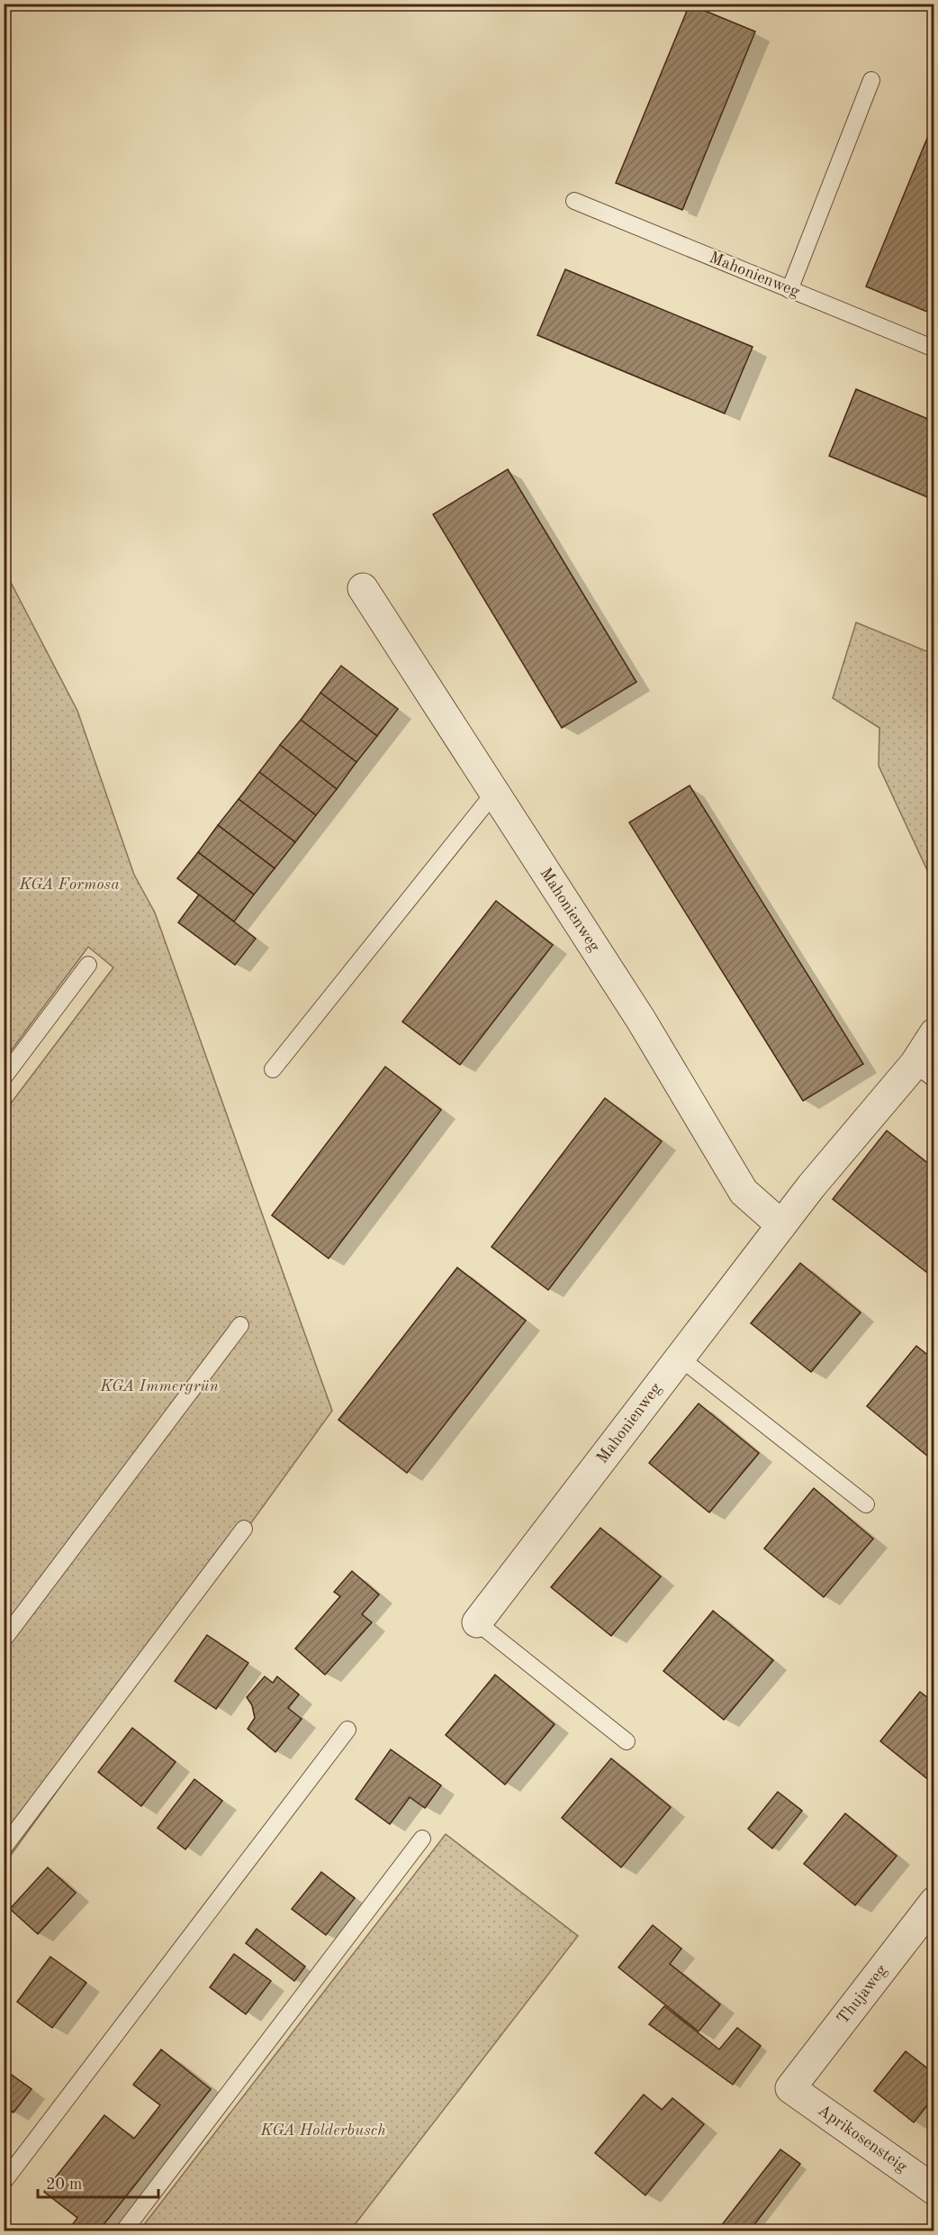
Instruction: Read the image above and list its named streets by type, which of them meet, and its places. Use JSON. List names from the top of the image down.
{
  "streets": {
    "street": ["Mahonienweg", "Thujaweg", "Aprikosensteig"]
  },
  "crossings": [
    ["Thujaweg", "Aprikosensteig"]
  ],
  "parks": ["KGA Formosa", "KGA Immergrün", "KGA Holderbusch"],
  "scale_bar": "20 m"
}
